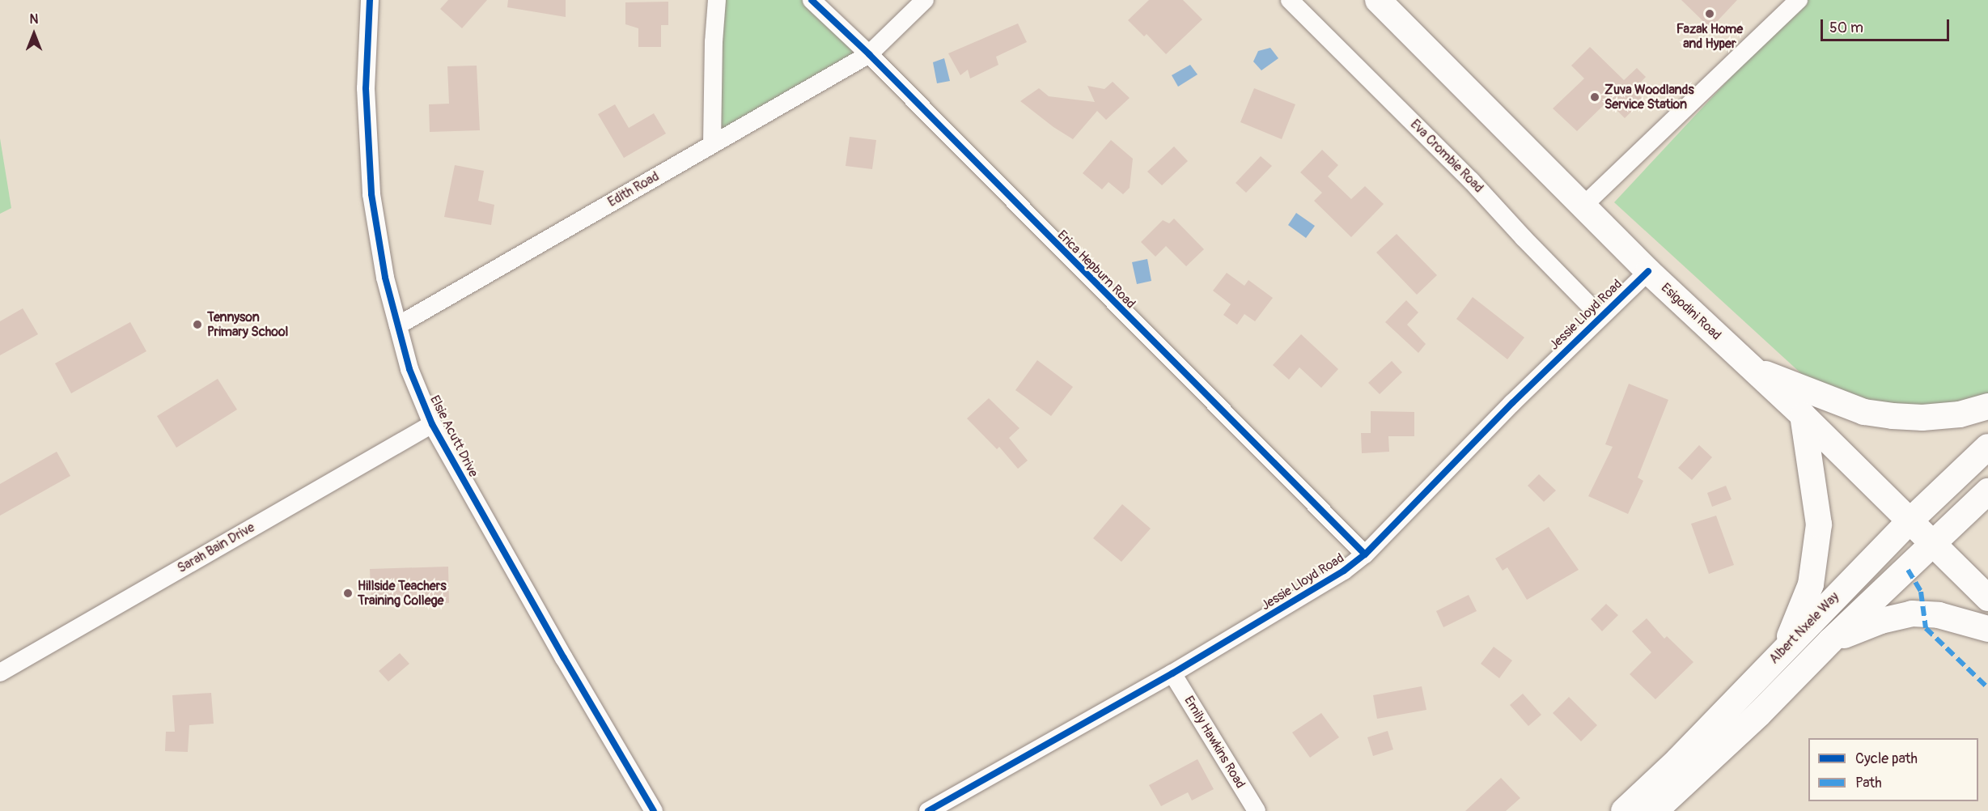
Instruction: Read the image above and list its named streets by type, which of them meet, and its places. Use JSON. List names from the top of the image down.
{
  "streets": {
    "main road": ["Esigodini Road", "Albert Nxele Way"],
    "street": [
      "Eva Crombie Road",
      "Edith Road",
      "Erica Hepburn Road",
      "Jessie Lloyd Road",
      "Elsie Acutt Drive",
      "Sarah Bain Drive",
      "Emily Hawkins Road"
    ]
  },
  "crossings": [
    ["Eva Crombie Road", "Jessie Lloyd Road"],
    ["Edith Road", "Erica Hepburn Road"],
    ["Edith Road", "Elsie Acutt Drive"],
    ["Erica Hepburn Road", "Jessie Lloyd Road"],
    ["Esigodini Road", "Jessie Lloyd Road"],
    ["Esigodini Road", "Albert Nxele Way"],
    ["Jessie Lloyd Road", "Emily Hawkins Road"],
    ["Elsie Acutt Drive", "Sarah Bain Drive"]
  ],
  "places": [
    "Fazak Home and Hyper",
    "Zuva Woodlands Service Station",
    "Tennyson Primary School",
    "Hillside Teachers Training College"
  ],
  "legend": ["Cycle path", "Path"],
  "scale_bar": "50 m",
  "north": "top"
}
